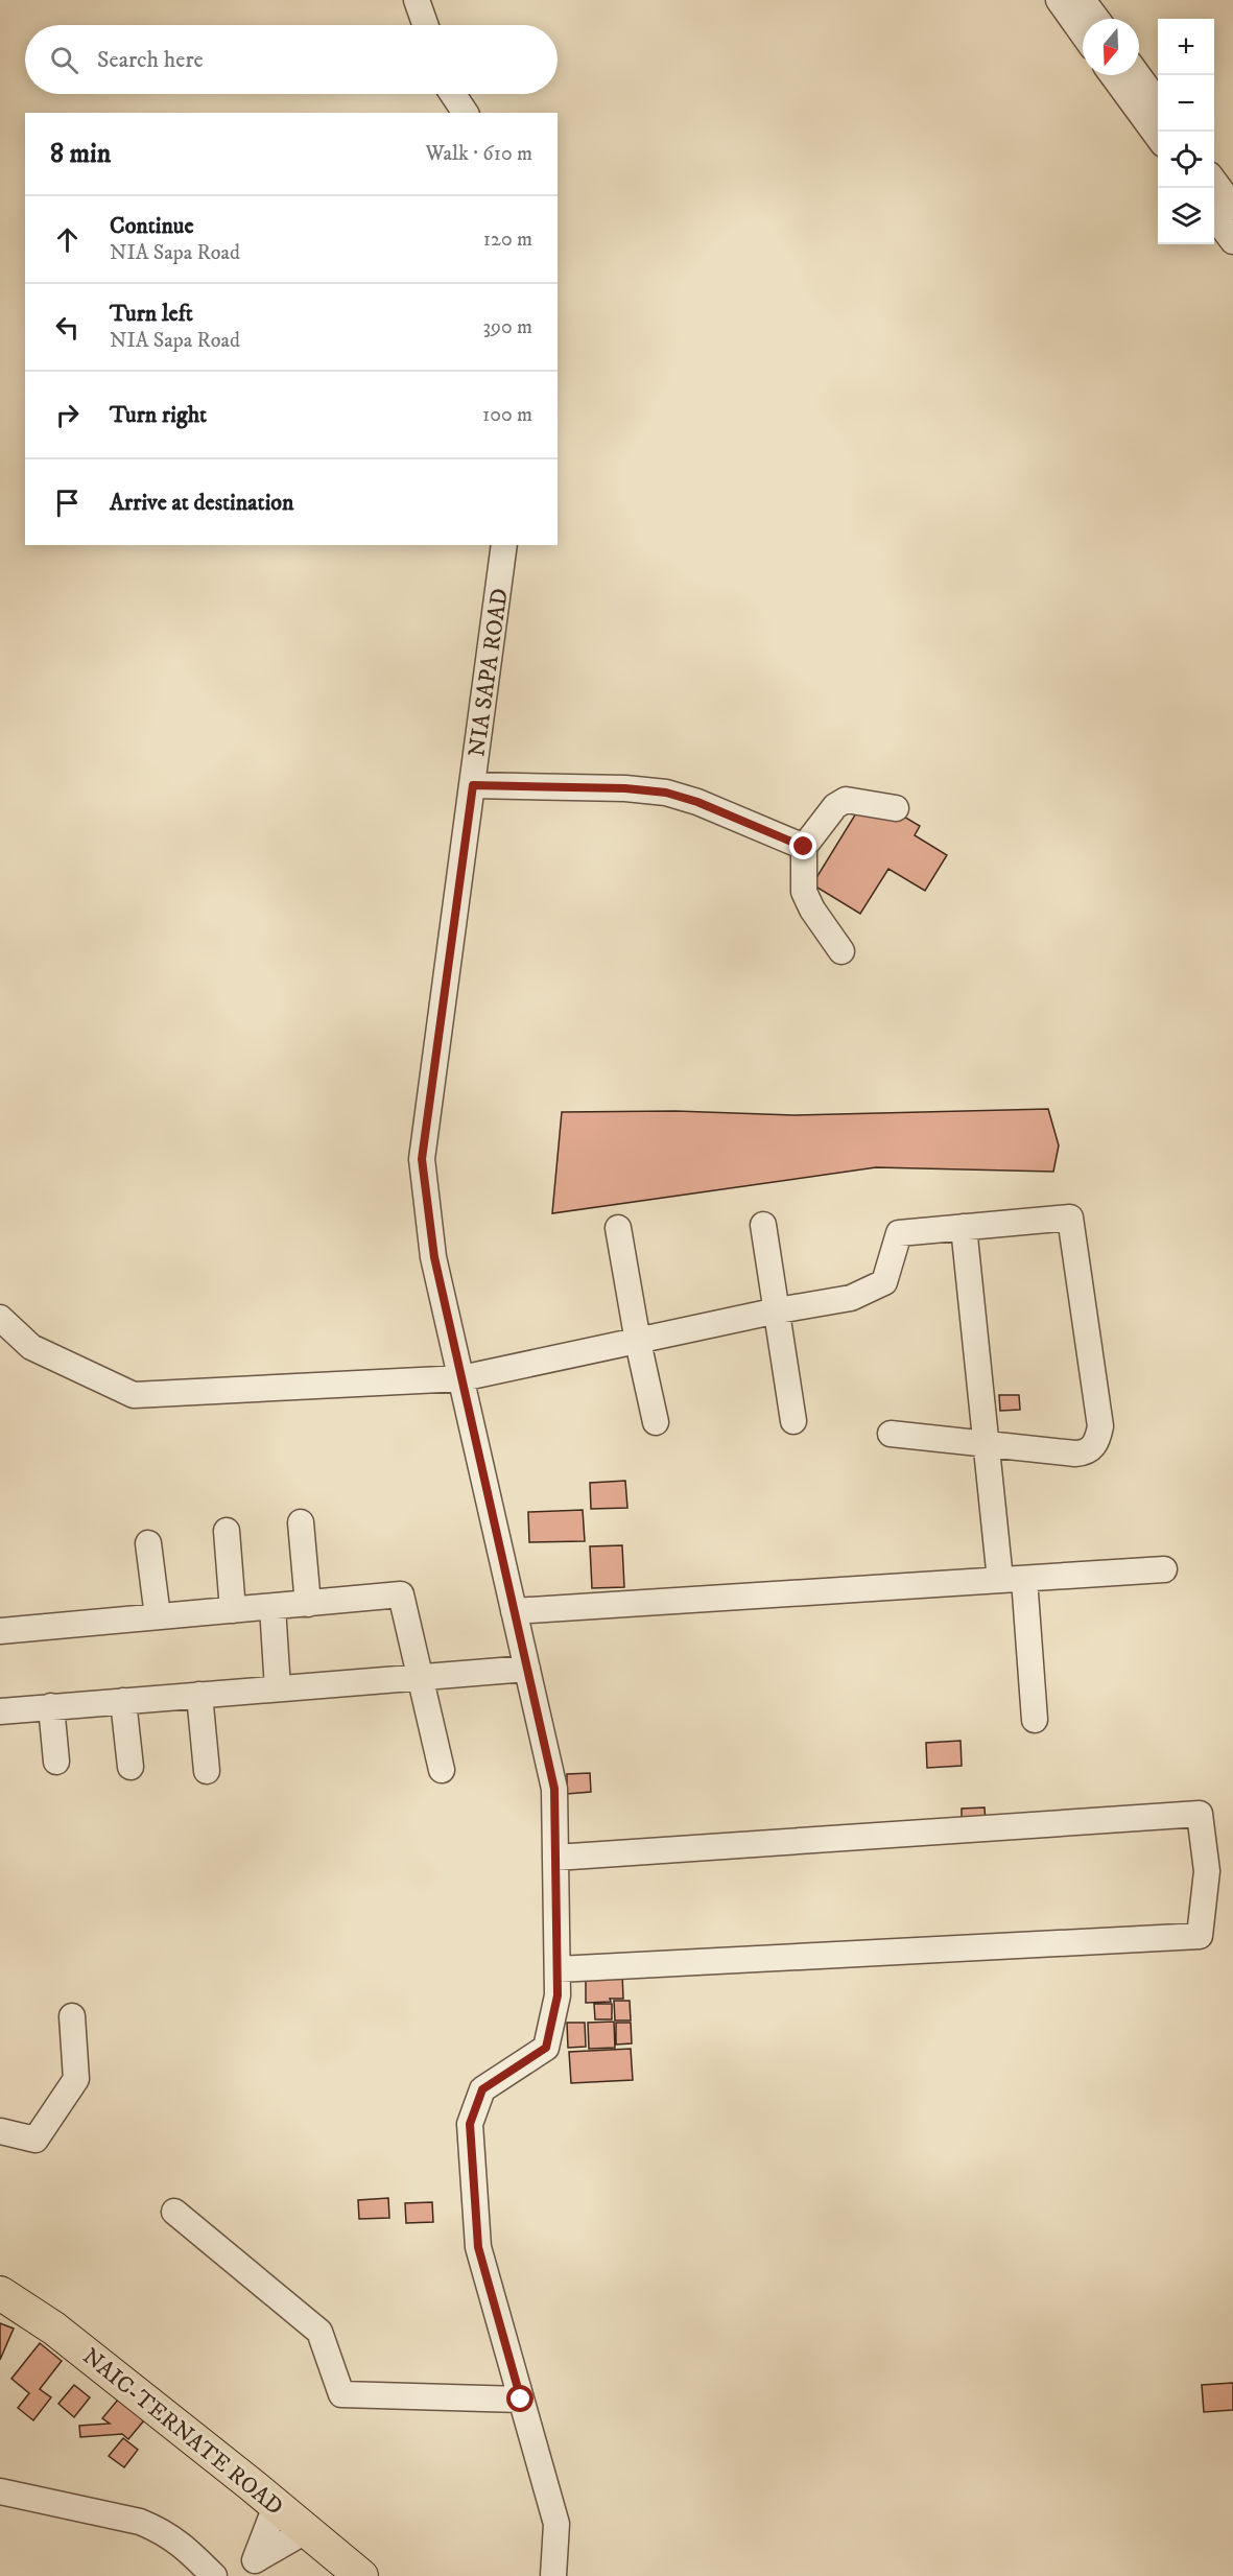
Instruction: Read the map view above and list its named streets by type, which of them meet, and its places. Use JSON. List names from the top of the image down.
{
  "streets": {
    "main road": ["NAIC-TERNATE ROAD"],
    "street": ["NIA SAPA ROAD"]
  },
  "north": "bottom",
  "page": {
    "map_buttons": ["+", "−"],
    "search": "Search here",
    "heading": ["8 min", "Walk · 610 m"],
    "list": [
      ["Continue", "NIA Sapa Road", "120 m"],
      ["Turn left", "NIA Sapa Road", "390 m"],
      ["Turn right", "100 m"],
      "Arrive at destination"
    ]
  }
}
